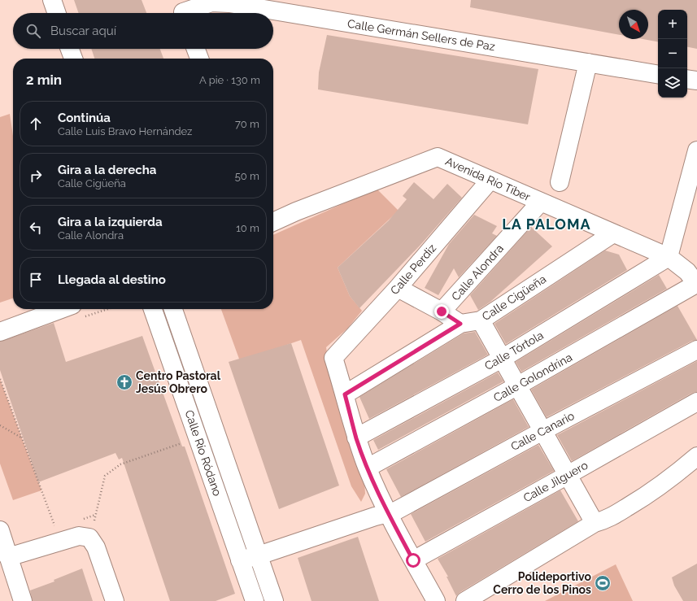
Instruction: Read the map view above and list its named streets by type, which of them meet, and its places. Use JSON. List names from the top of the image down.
{
  "streets": {
    "street": [
      "Calle Germán Sellers de Paz",
      "Avenida Río Tíber",
      "Calle Perdiz",
      "Calle Alondra",
      "Calle Cigüeña",
      "Calle Tórtola",
      "Calle Golondrina",
      "Calle Canario",
      "Calle Río Ródano",
      "Calle Jilguero"
    ]
  },
  "crossings": [
    ["Avenida Río Tíber", "Calle Perdiz"],
    ["Avenida Río Tíber", "Calle Alondra"],
    ["Avenida Río Tíber", "Calle Cigüeña"],
    ["Avenida Río Tíber", "Calle Tórtola"],
    ["Avenida Río Tíber", "Calle Golondrina"],
    ["Calle Perdiz", "Calle Cigüeña"],
    ["Calle Alondra", "Calle Cigüeña"],
    ["Calle Canario", "Calle Río Ródano"]
  ],
  "districts": ["LA PALOMA"],
  "places": {
    "church": ["Centro Pastoral Jesús Obrero"],
    "sports": ["Polideportivo Cerro de los Pinos"]
  },
  "north": "bottom right",
  "page": {
    "map_buttons": ["+", "−"],
    "search": "Buscar aquí",
    "heading": ["2 min", "A pie · 130 m"],
    "list": [
      ["Continúa", "Calle Luis Bravo Hernández", "70 m"],
      ["Gira a la derecha", "Calle Cigüeña", "50 m"],
      ["Gira a la izquierda", "Calle Alondra", "10 m"],
      "Llegada al destino"
    ]
  }
}
